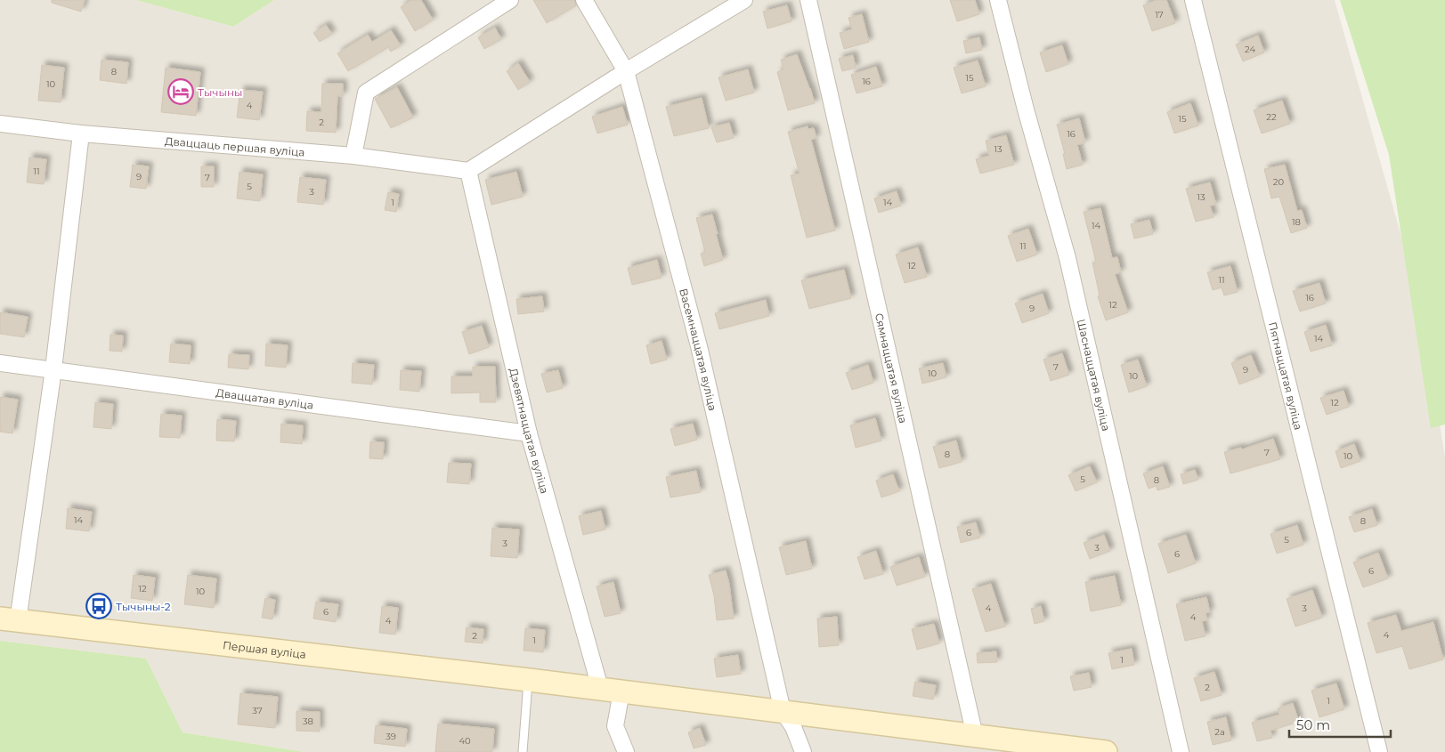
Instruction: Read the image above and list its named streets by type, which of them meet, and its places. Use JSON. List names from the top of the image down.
{
  "streets": {
    "main road": ["Першая вуліца"],
    "street": [
      "Дваццаць першая вуліца",
      "Васемнаццатая вуліца",
      "Сямнаццатая вуліца",
      "Шаснаццатая вуліца",
      "Пятнаццатая вуліца",
      "Дваццатая вуліца",
      "Дзевятнаццатая вуліца"
    ]
  },
  "crossings": [
    ["Дваццаць першая вуліца", "Дзевятнаццатая вуліца"],
    ["Васемнаццатая вуліца", "Першая вуліца"],
    ["Сямнаццатая вуліца", "Першая вуліца"],
    ["Дваццатая вуліца", "Дзевятнаццатая вуліца"],
    ["Дзевятнаццатая вуліца", "Першая вуліца"]
  ],
  "places": {
    "hotel": ["Тычыны"],
    "bus stop": ["Тычыны-2"]
  },
  "house_numbers": [
    "17",
    "24",
    "8",
    "15",
    "16",
    "10",
    "4",
    "22",
    "15",
    "2",
    "16",
    "13",
    "11",
    "9",
    "7",
    "20",
    "5",
    "3",
    "13",
    "1",
    "14",
    "18",
    "14",
    "11",
    "12",
    "11",
    "16",
    "12",
    "9",
    "14",
    "7",
    "9",
    "10",
    "10",
    "12",
    "7",
    "8",
    "10",
    "5",
    "8",
    "14",
    "8",
    "6",
    "5",
    "3",
    "3",
    "6",
    "6",
    "12",
    "10",
    "4",
    "3",
    "6",
    "4",
    "4",
    "4",
    "2",
    "1",
    "1",
    "2",
    "1",
    "37",
    "38",
    "2а",
    "39",
    "40"
  ],
  "scale_bar": "50 m"
}
